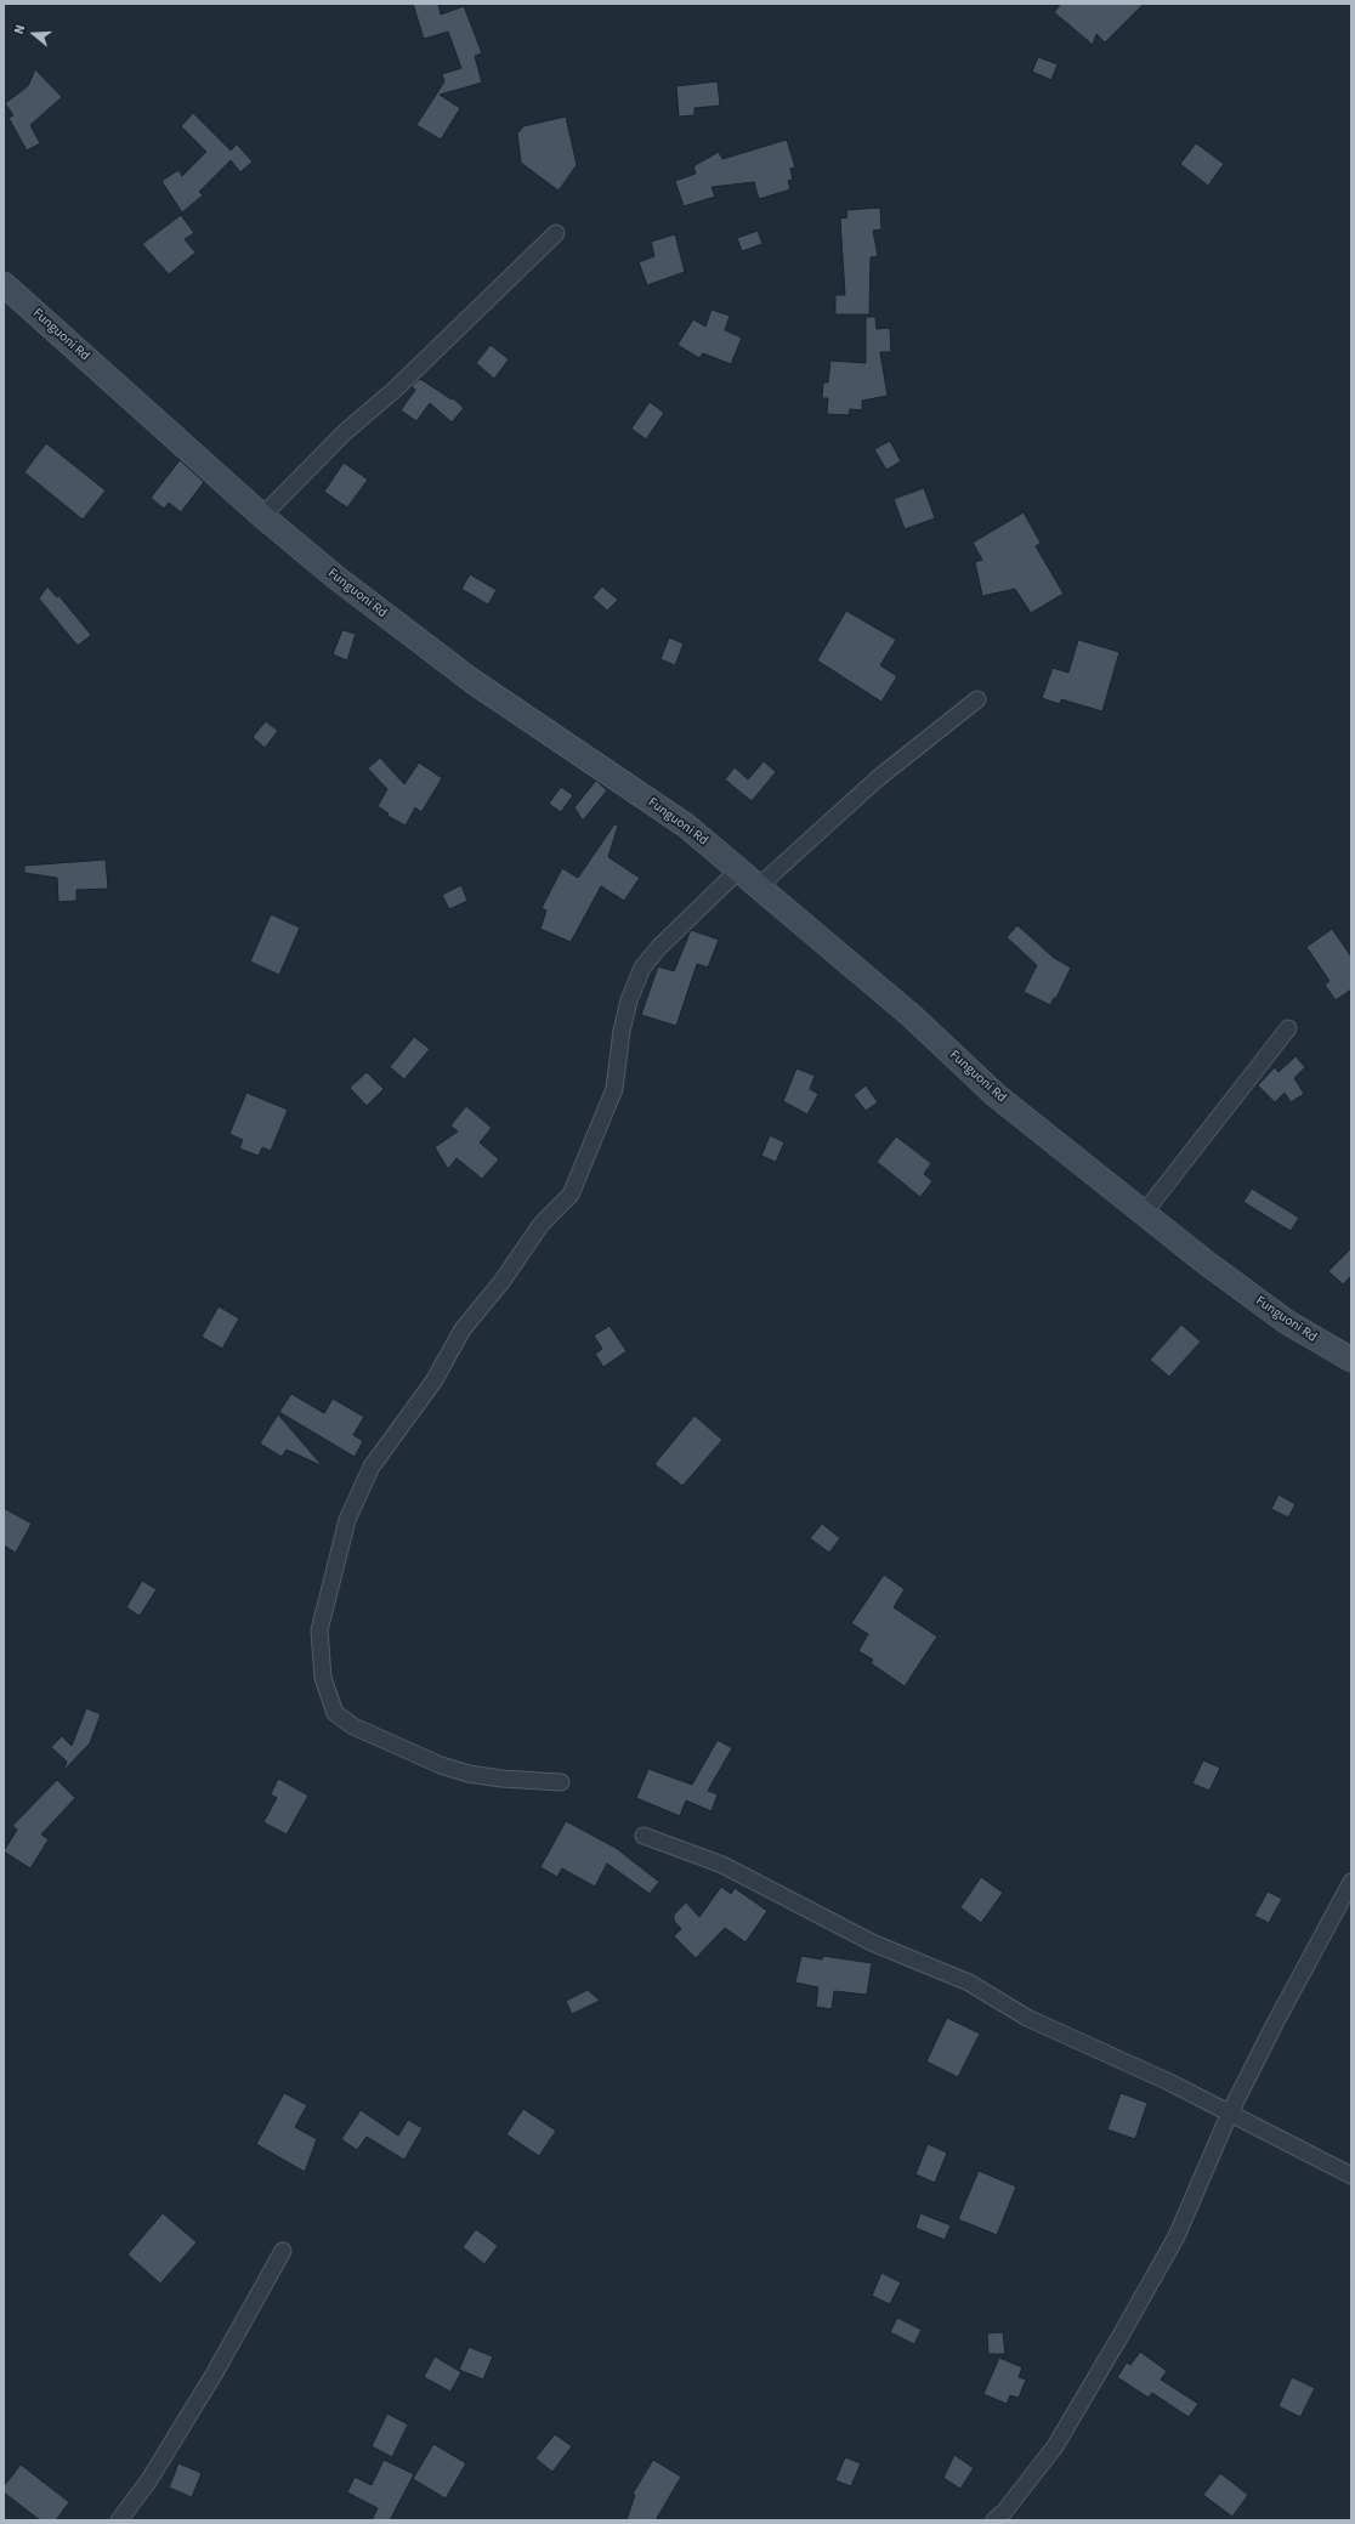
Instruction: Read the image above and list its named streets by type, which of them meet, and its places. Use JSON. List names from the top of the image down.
{
  "streets": {
    "street": ["Funguoni Rd"]
  },
  "north": "left"
}
